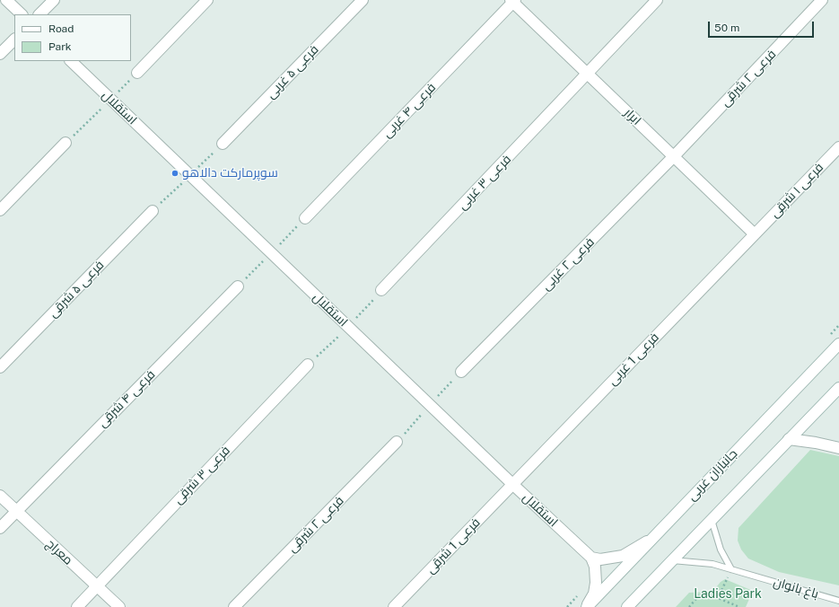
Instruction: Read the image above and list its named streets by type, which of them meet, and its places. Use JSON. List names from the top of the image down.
{
  "streets": {
    "street": [
      "فرعی ۵ غربی",
      "فرعی ۲ شرقی",
      "استقلال",
      "فرعی ۴ غربی",
      "ابرار",
      "فرعی ۳ غربی",
      "فرعی ۱ شرقی",
      "فرعی ۲ غربی",
      "فرعی ۵ شرقی",
      "فرعی 1 غربی",
      "فرعی ۴ شرقی",
      "فرعی ۳ شرقی",
      "جانبازان غربی",
      "فرعی 1 شرقی",
      "معراج"
    ],
    "lane": ["باغ بانوان"]
  },
  "crossings": [
    ["فرعی ۲ شرقی", "ابرار"],
    ["فرعی ۲ شرقی", "فرعی ۲ غربی"],
    ["استقلال", "فرعی 1 غربی"],
    ["استقلال", "فرعی 1 شرقی"],
    ["فرعی ۴ غربی", "ابرار"],
    ["ابرار", "فرعی ۳ غربی"],
    ["ابرار", "فرعی ۱ شرقی"],
    ["ابرار", "فرعی ۲ غربی"],
    ["ابرار", "فرعی 1 غربی"],
    ["فرعی ۱ شرقی", "فرعی 1 غربی"],
    ["فرعی 1 غربی", "فرعی 1 شرقی"],
    ["فرعی ۴ شرقی", "معراج"],
    ["فرعی ۳ شرقی", "معراج"]
  ],
  "parks": ["Ladies Park"],
  "places": ["سوپرمارکت دالاهو"],
  "legend": ["Road", "Park"],
  "scale_bar": "50 m"
}
